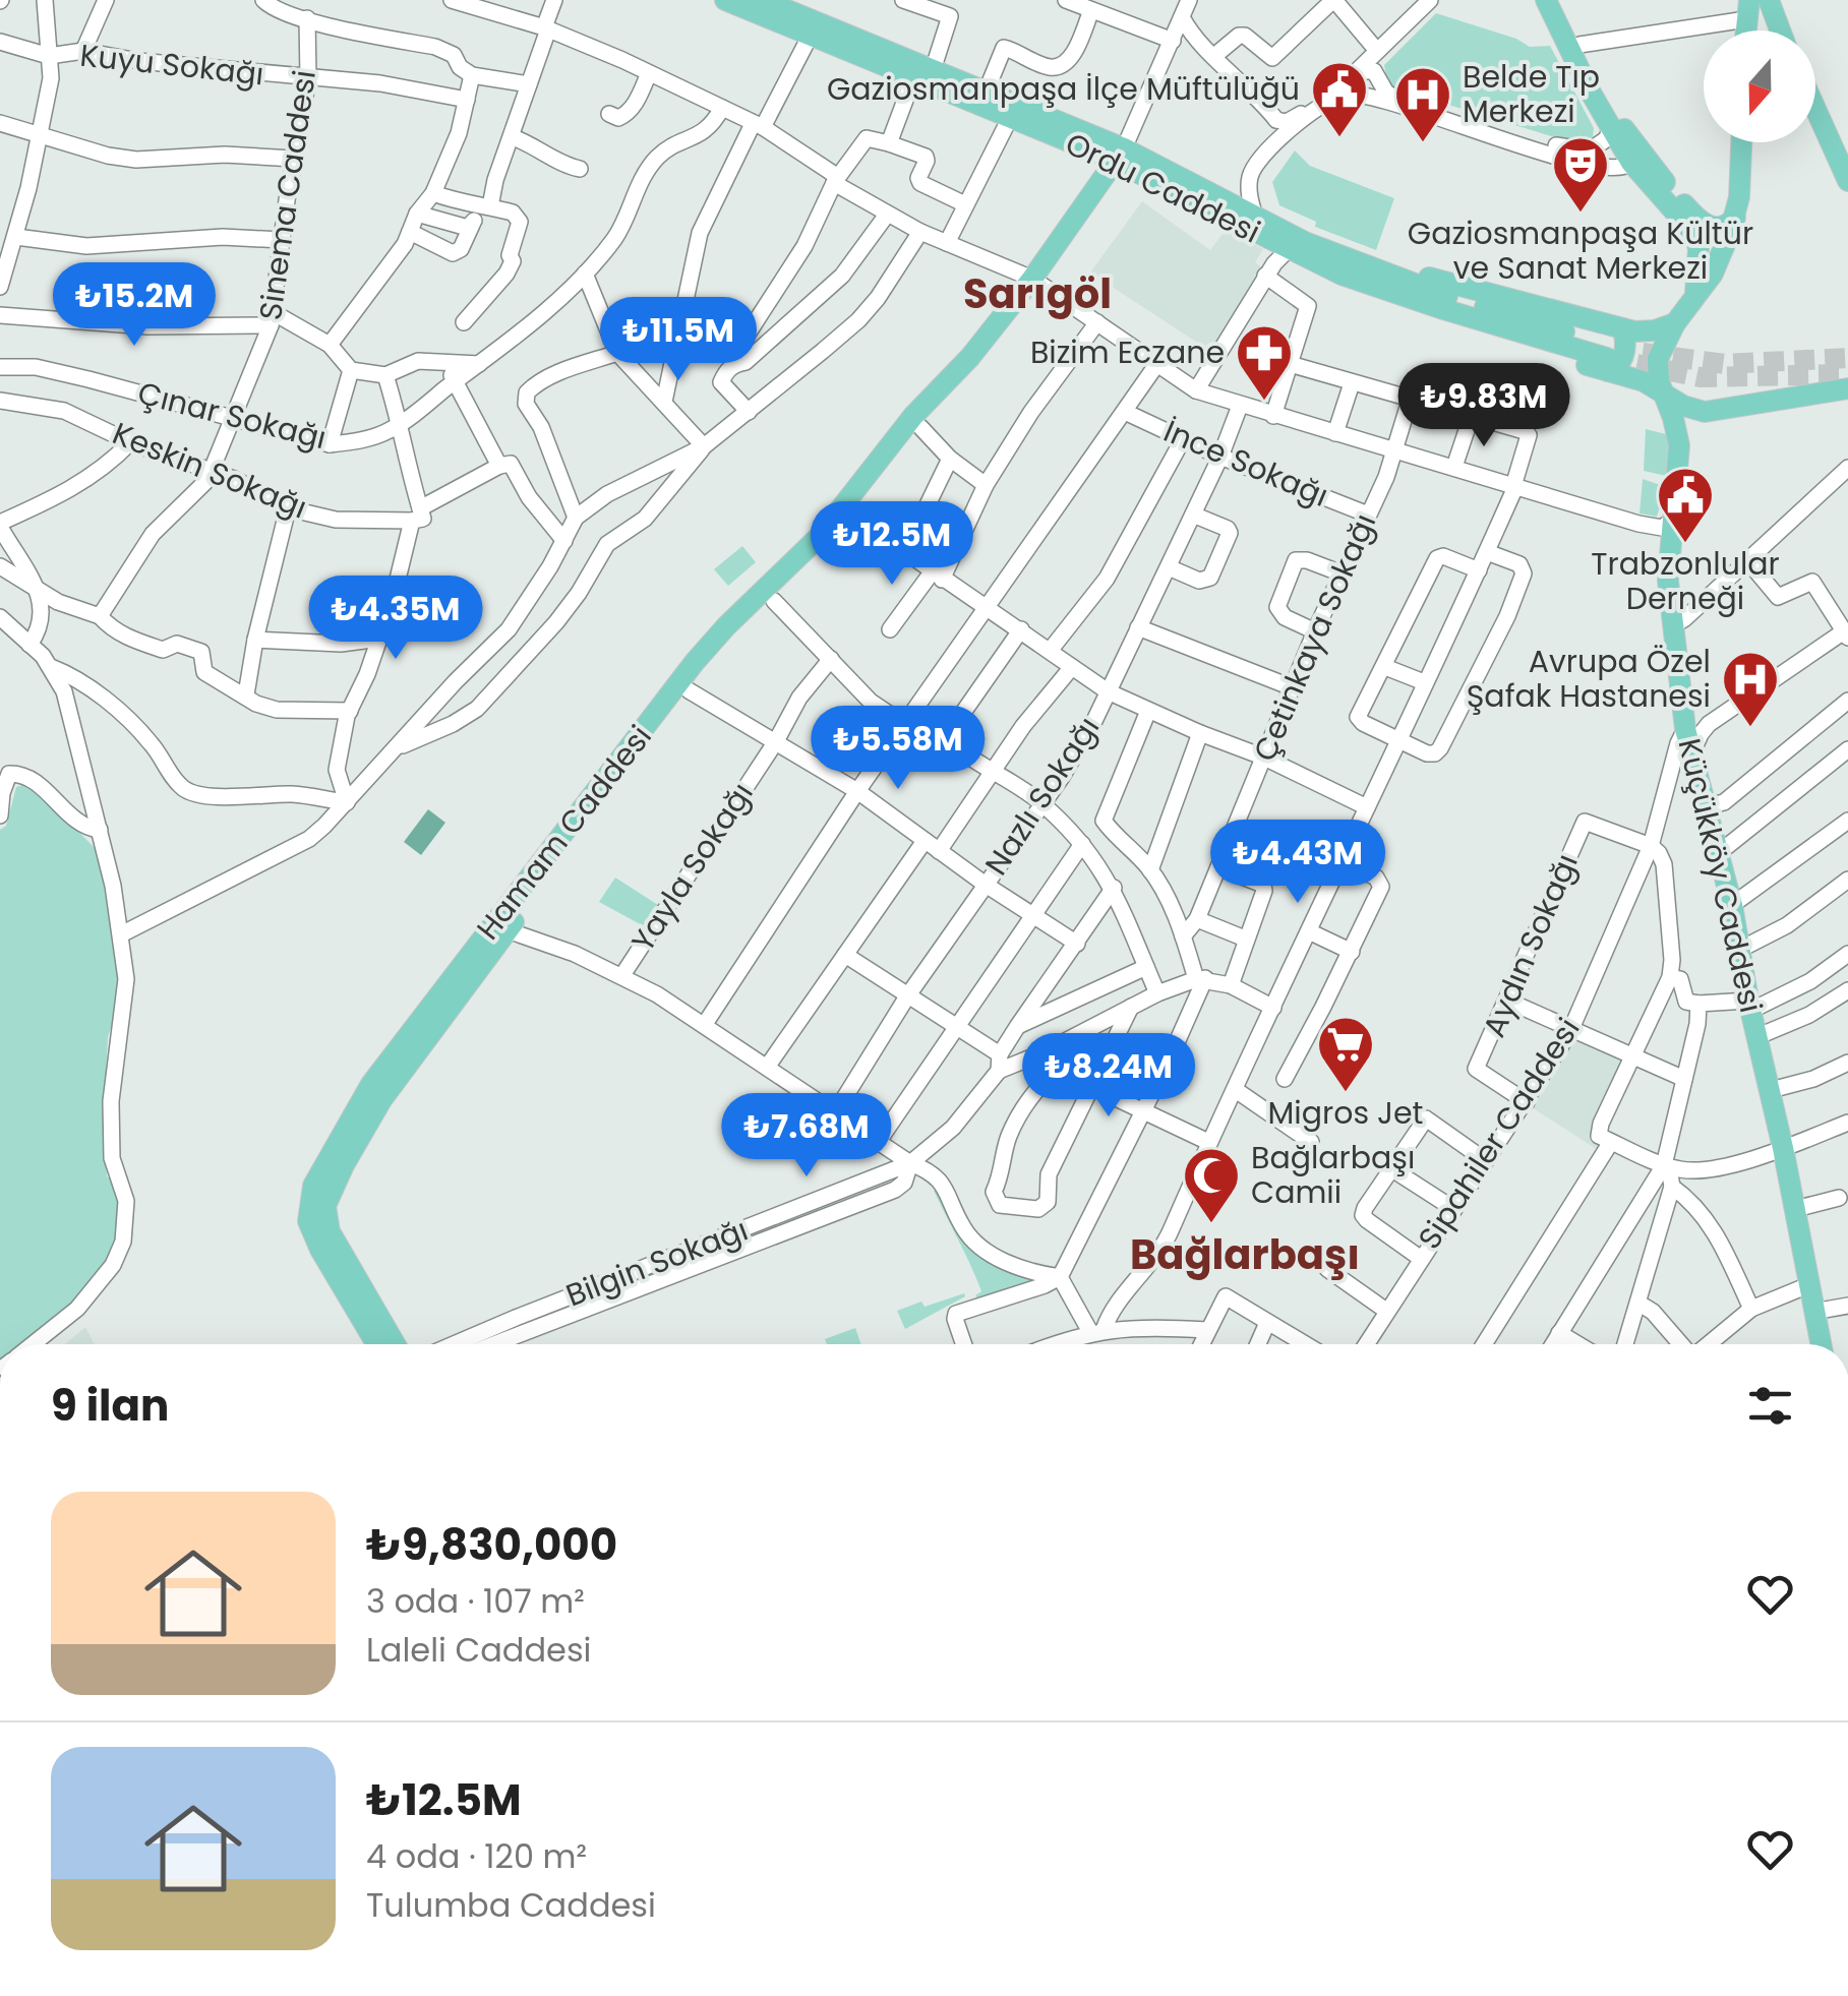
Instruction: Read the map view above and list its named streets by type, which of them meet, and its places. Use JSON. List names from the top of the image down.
{
  "streets": {
    "main road": ["Ordu Caddesi", "Hamam Caddesi", "Küçükköy Caddesi"],
    "street": [
      "Kuyu Sokağı",
      "Sinema Caddesi",
      "Çınar Sokağı",
      "İnce Sokağı",
      "Keskin Sokağı",
      "Çetinkaya Sokağı",
      "Nazlı Sokağı",
      "Yayla Sokağı",
      "Aydın Sokağı",
      "Sipahiler Caddesi",
      "Bilgin Sokağı"
    ]
  },
  "crossings": [
    ["Kuyu Sokağı", "Sinema Caddesi"],
    ["Ordu Caddesi", "Hamam Caddesi"],
    ["Sinema Caddesi", "Çınar Sokağı"],
    ["Sinema Caddesi", "Keskin Sokağı"],
    ["İnce Sokağı", "Çetinkaya Sokağı"],
    ["İnce Sokağı", "Nazlı Sokağı"],
    ["Küçükköy Caddesi", "Sipahiler Caddesi"],
    ["Aydın Sokağı", "Sipahiler Caddesi"]
  ],
  "districts": ["Sarıgöl", "Bağlarbaşı"],
  "places": {
    "public building": ["Gaziosmanpaşa İlçe Müftülüğü", "Trabzonlular Derneği"],
    "hospital": ["Belde Tıp Merkezi", "Avrupa Özel Şafak Hastanesi"],
    "theatre": ["Gaziosmanpaşa Kültür ve Sanat Merkezi"],
    "pharmacy": ["Bizim Eczane"],
    "supermarket": ["Migros Jet"],
    "mosque": ["Bağlarbaşı Camii"]
  },
  "north": "bottom",
  "page": {
    "price": [
      "₺15.2M",
      "₺11.5M",
      "₺9.83M",
      "₺12.5M",
      "₺4.35M",
      "₺5.58M",
      "₺4.43M",
      "₺8.24M",
      "₺7.68M"
    ],
    "heading": "9 ilan",
    "list": [
      {
        "name": "₺9,830,000",
        "note": "3 oda · 107 m² · Laleli Caddesi"
      },
      {
        "name": "₺12.5M",
        "note": "4 oda · 120 m² · Tulumba Caddesi"
      }
    ]
  }
}
